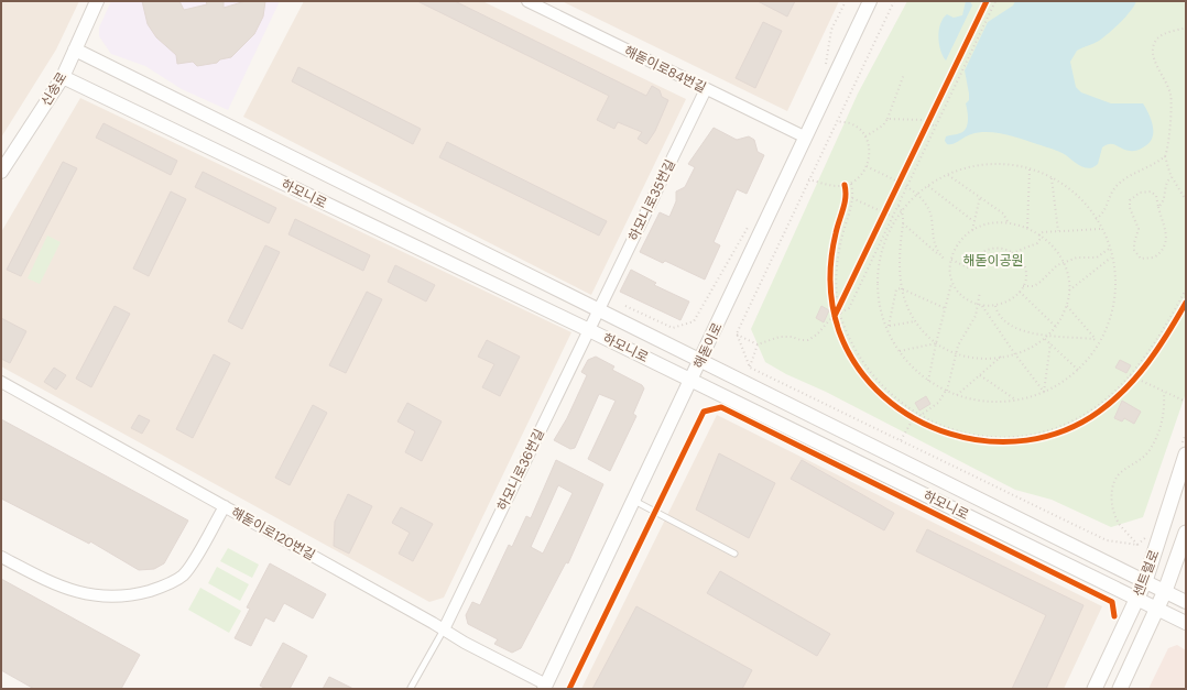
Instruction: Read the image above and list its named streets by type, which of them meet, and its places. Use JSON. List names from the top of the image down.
{
  "streets": {
    "main road": ["센트럴로"],
    "street": [
      "해돋이로84번길",
      "신송로",
      "하모니로",
      "하모니로35번길",
      "해돋이로",
      "하모니로36번길",
      "해돋이로120번길"
    ]
  },
  "crossings": [
    ["해돋이로84번길", "하모니로35번길"],
    ["해돋이로84번길", "해돋이로"],
    ["신송로", "하모니로"],
    ["하모니로", "하모니로35번길"],
    ["하모니로", "해돋이로"],
    ["하모니로", "하모니로36번길"],
    ["하모니로", "센트럴로"],
    ["하모니로35번길", "하모니로36번길"],
    ["해돋이로", "해돋이로120번길"],
    ["하모니로36번길", "해돋이로120번길"]
  ],
  "parks": ["해돋이공원"]
}
